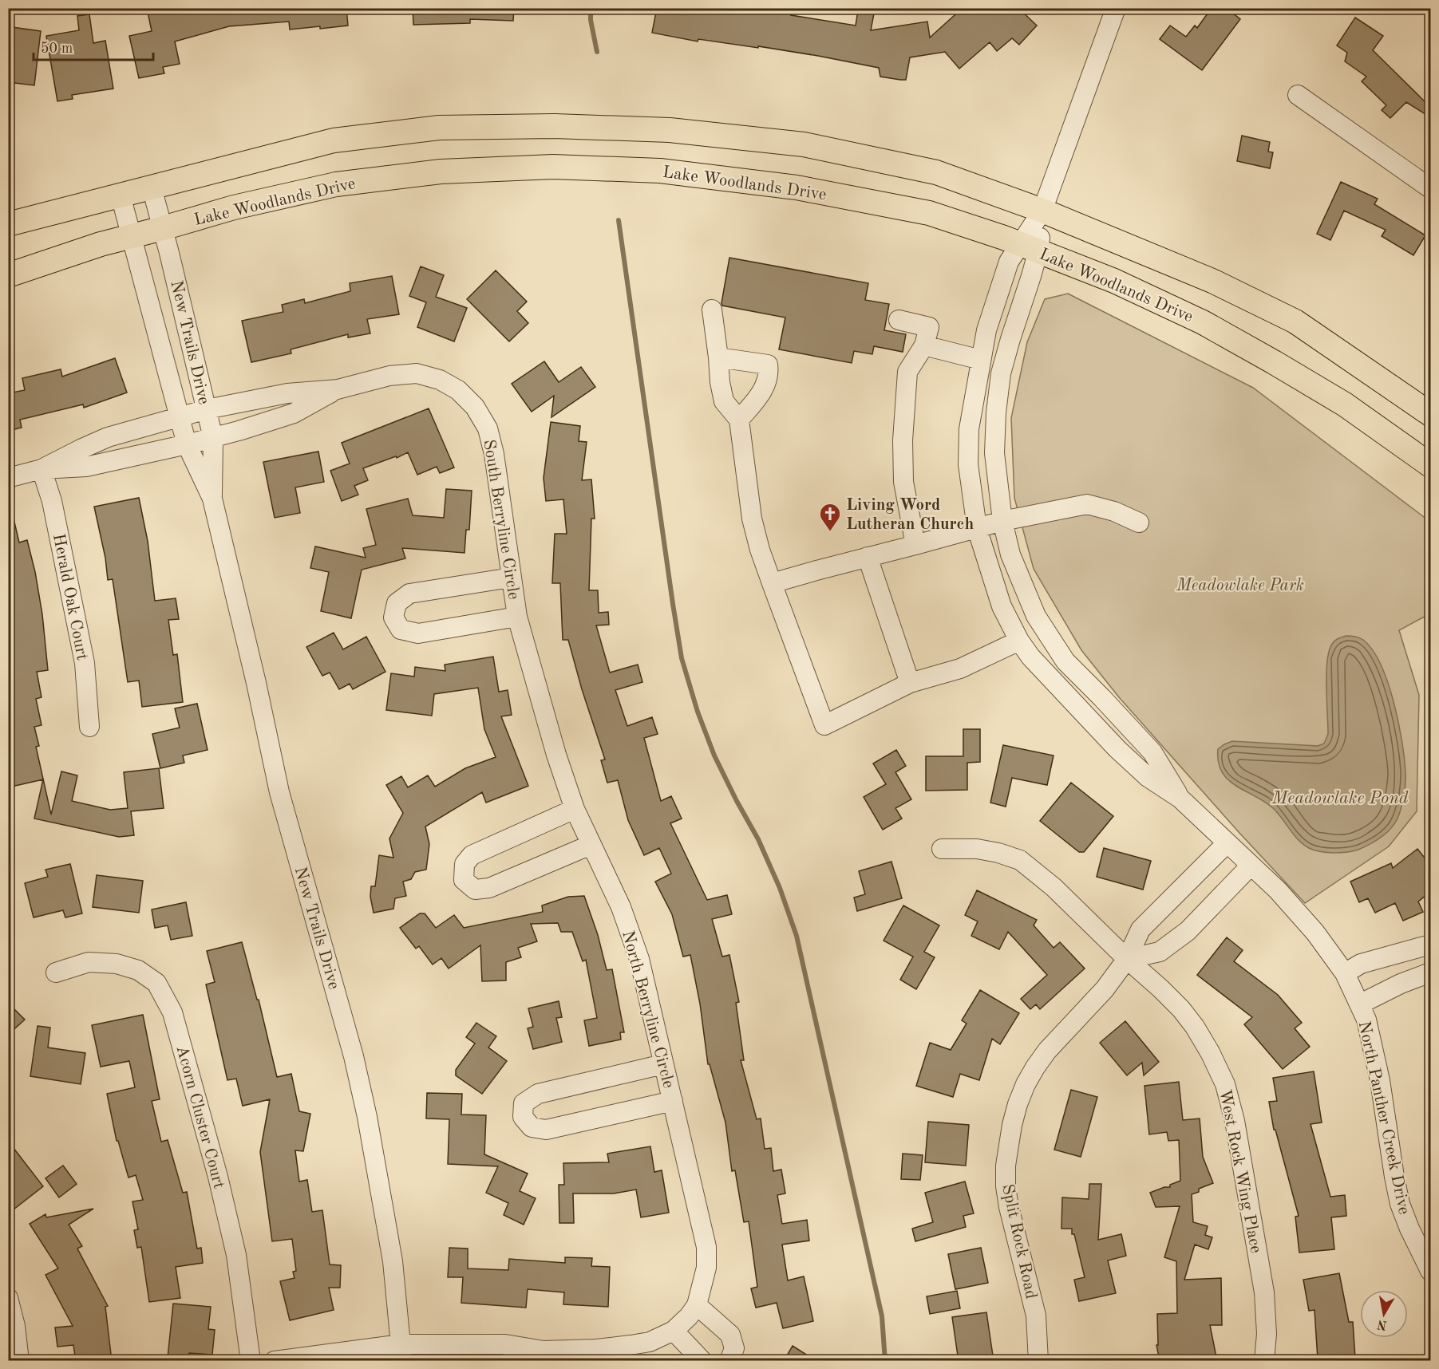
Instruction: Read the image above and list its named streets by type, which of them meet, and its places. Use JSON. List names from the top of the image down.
{
  "streets": {
    "main road": ["Lake Woodlands Drive"],
    "street": [
      "New Trails Drive",
      "South Berryline Circle",
      "Herald Oak Court",
      "North Berryline Circle",
      "Acorn Cluster Court",
      "North Panther Creek Drive",
      "West Rock Wing Place",
      "Split Rock Road"
    ]
  },
  "crossings": [
    ["Lake Woodlands Drive", "New Trails Drive"],
    ["Lake Woodlands Drive", "North Panther Creek Drive"],
    ["New Trails Drive", "South Berryline Circle"],
    ["New Trails Drive", "North Berryline Circle"],
    ["South Berryline Circle", "Herald Oak Court"],
    ["South Berryline Circle", "North Berryline Circle"],
    ["North Panther Creek Drive", "Split Rock Road"],
    ["West Rock Wing Place", "Split Rock Road"]
  ],
  "water": ["Meadowlake Pond"],
  "parks": ["Meadowlake Park"],
  "places": {
    "church": ["Living Word Lutheran Church"]
  },
  "scale_bar": "50 m",
  "north": "bottom"
}
